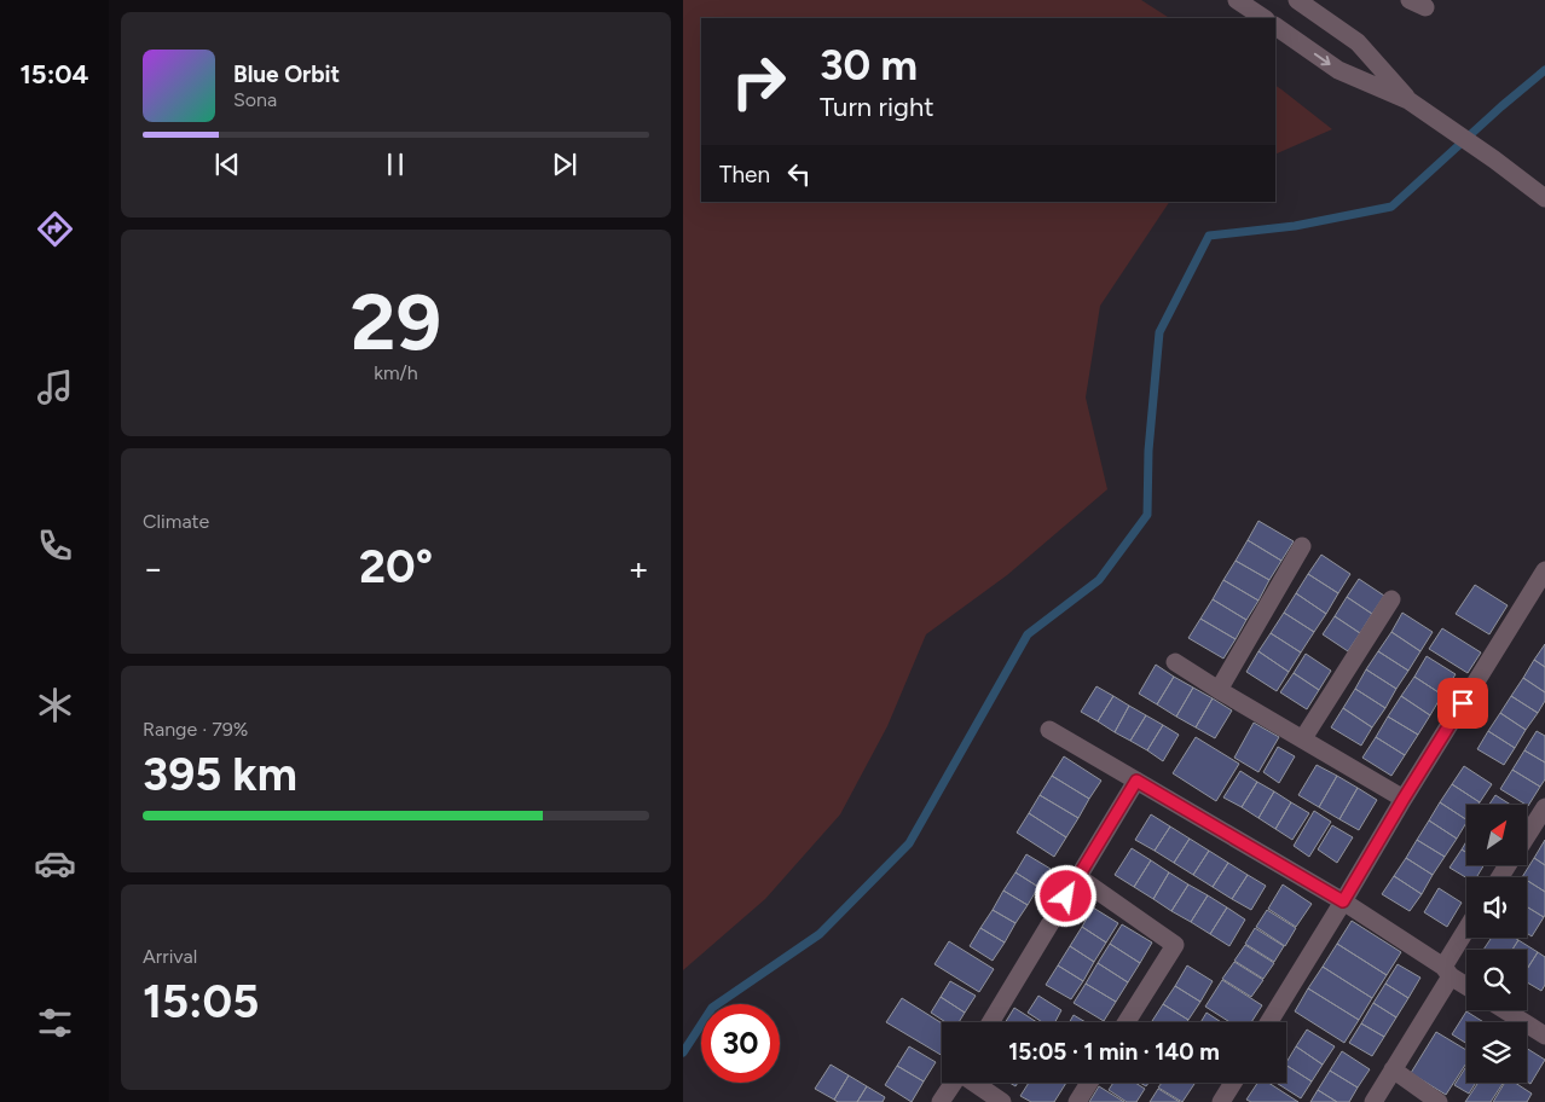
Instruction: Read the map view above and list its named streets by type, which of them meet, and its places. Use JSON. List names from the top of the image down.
{
  "north": "top right",
  "page": {
    "tabs": "15:04",
    "turn": ["30 m", "Turn right"],
    "song": ["Blue Orbit", "Sona"],
    "then": "Then",
    "tile": [
      ["29", "km/h"],
      "Climate",
      ["Range · 79%", "395 km"],
      ["Arrival", "15:05"]
    ],
    "heat": ["−", "20°", "+"],
    "limit": "30",
    "trip": "15:05 · 1 min · 140 m"
  }
}
